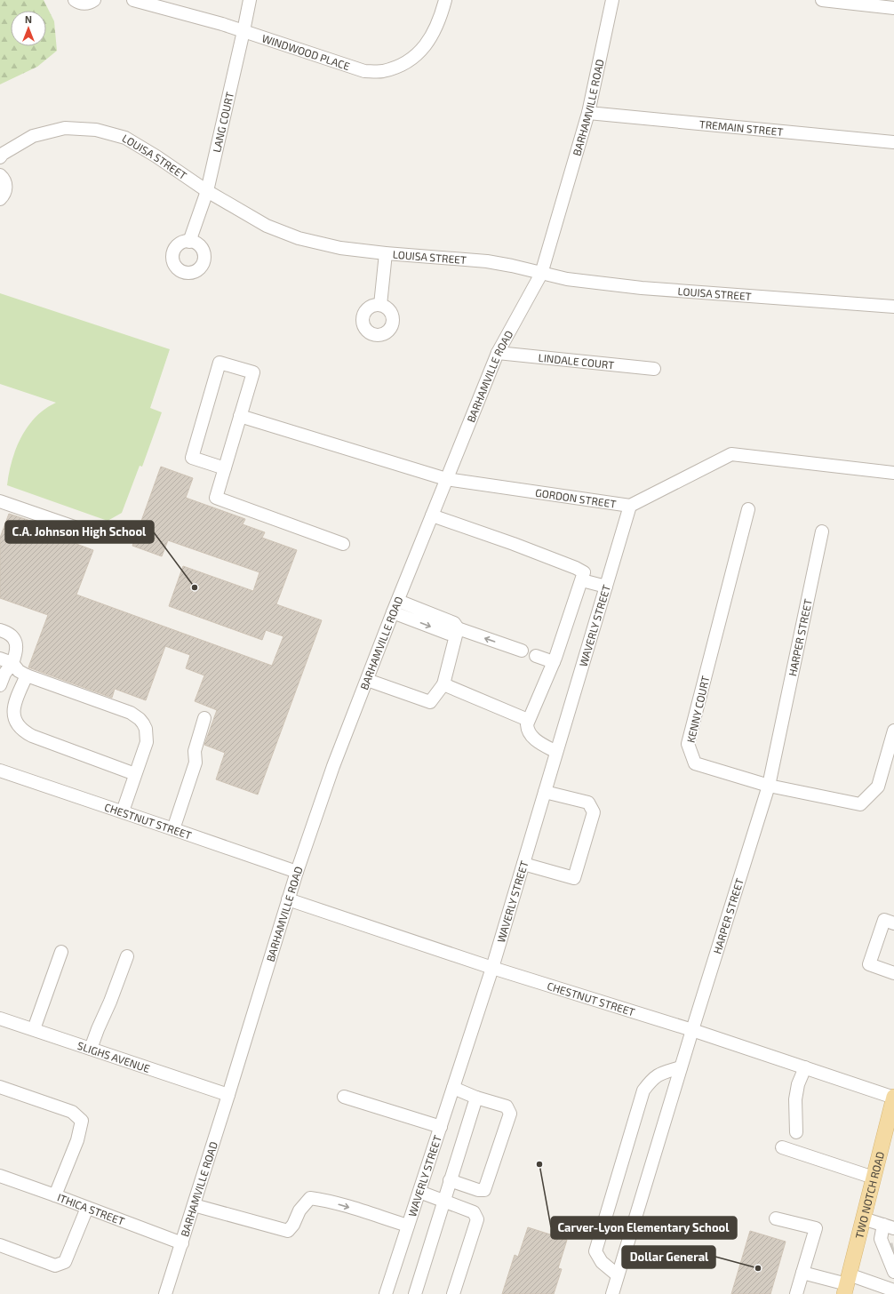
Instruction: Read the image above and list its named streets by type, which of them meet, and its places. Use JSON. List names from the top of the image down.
{
  "streets": {
    "main road": ["TWO NOTCH ROAD"],
    "street": [
      "WINDWOOD PLACE",
      "BARHAMVILLE ROAD",
      "LANG COURT",
      "TREMAIN STREET",
      "LOUISA STREET",
      "LINDALE COURT",
      "GORDON STREET",
      "WAVERLY STREET",
      "HARPER STREET",
      "KENNY COURT",
      "CHESTNUT STREET",
      "SLIGHS AVENUE",
      "ITHICA STREET"
    ]
  },
  "crossings": [
    ["WINDWOOD PLACE", "LANG COURT"],
    ["BARHAMVILLE ROAD", "TREMAIN STREET"],
    ["BARHAMVILLE ROAD", "LOUISA STREET"],
    ["BARHAMVILLE ROAD", "LINDALE COURT"],
    ["BARHAMVILLE ROAD", "GORDON STREET"],
    ["BARHAMVILLE ROAD", "CHESTNUT STREET"],
    ["BARHAMVILLE ROAD", "SLIGHS AVENUE"],
    ["BARHAMVILLE ROAD", "ITHICA STREET"],
    ["LANG COURT", "LOUISA STREET"],
    ["GORDON STREET", "WAVERLY STREET"],
    ["WAVERLY STREET", "CHESTNUT STREET"],
    ["HARPER STREET", "KENNY COURT"],
    ["HARPER STREET", "CHESTNUT STREET"],
    ["CHESTNUT STREET", "TWO NOTCH ROAD"]
  ],
  "places": ["C.A. Johnson High School", "Carver-Lyon Elementary School", "Dollar General"],
  "north": "top"
}
